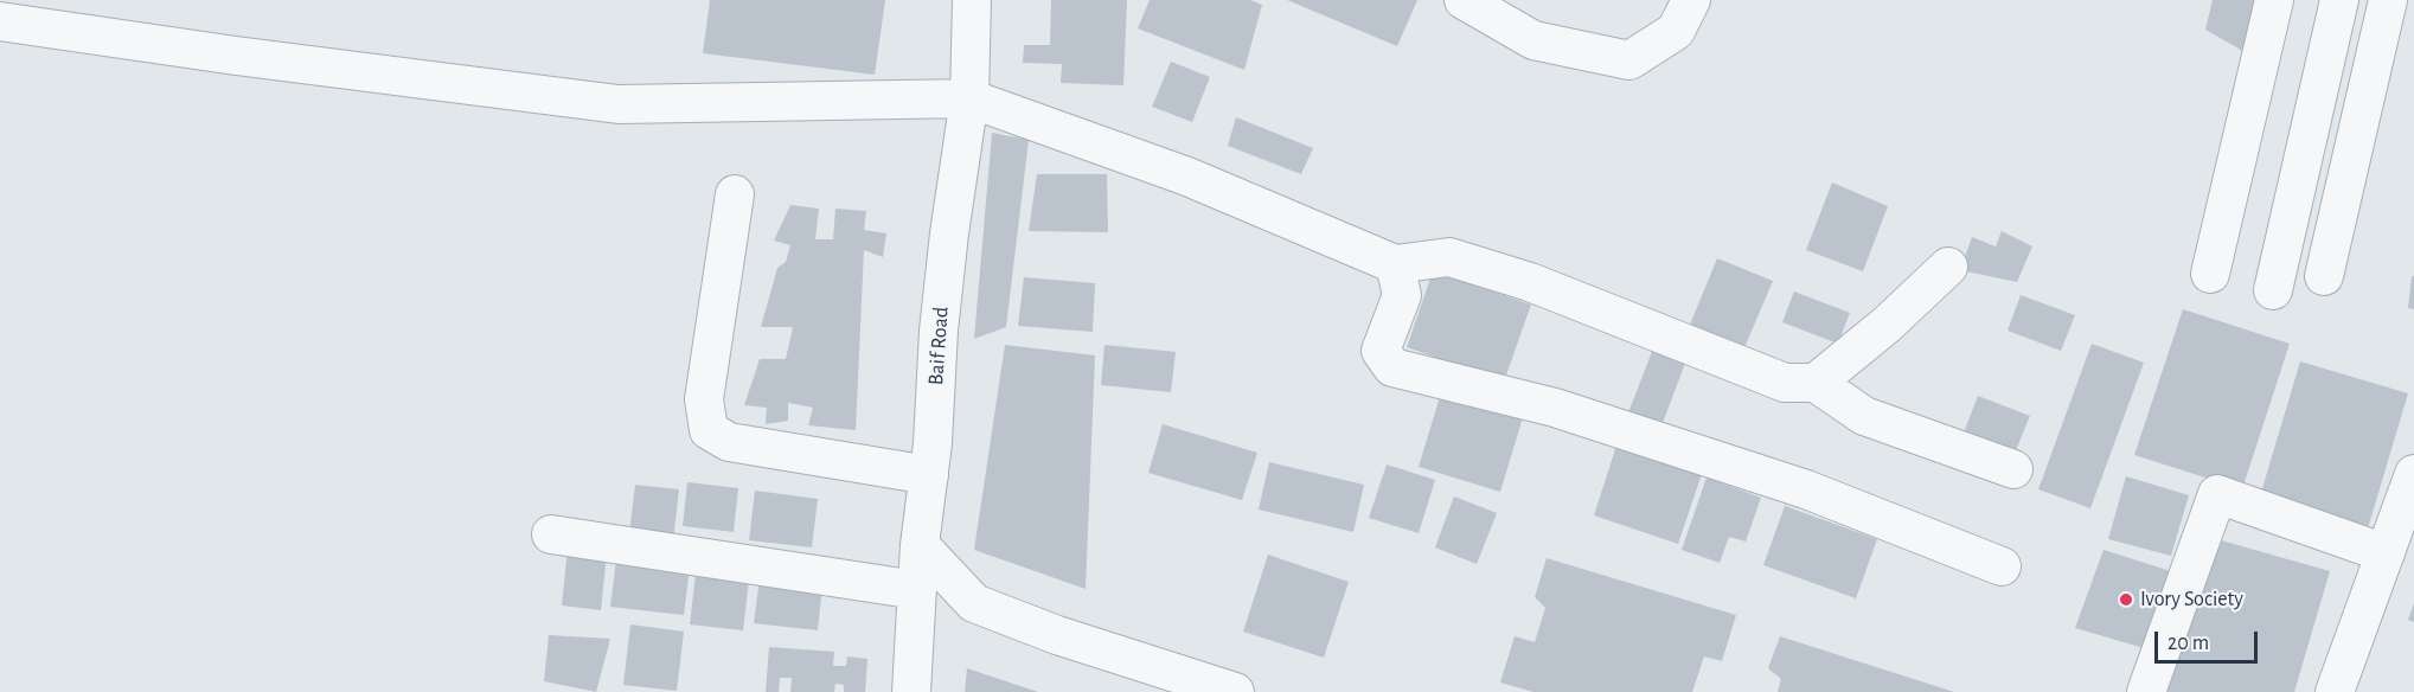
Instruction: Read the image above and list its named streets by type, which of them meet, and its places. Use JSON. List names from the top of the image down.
{
  "streets": {
    "street": ["Baif Road"]
  },
  "places": ["Ivory Society"],
  "scale_bar": "20 m"
}
